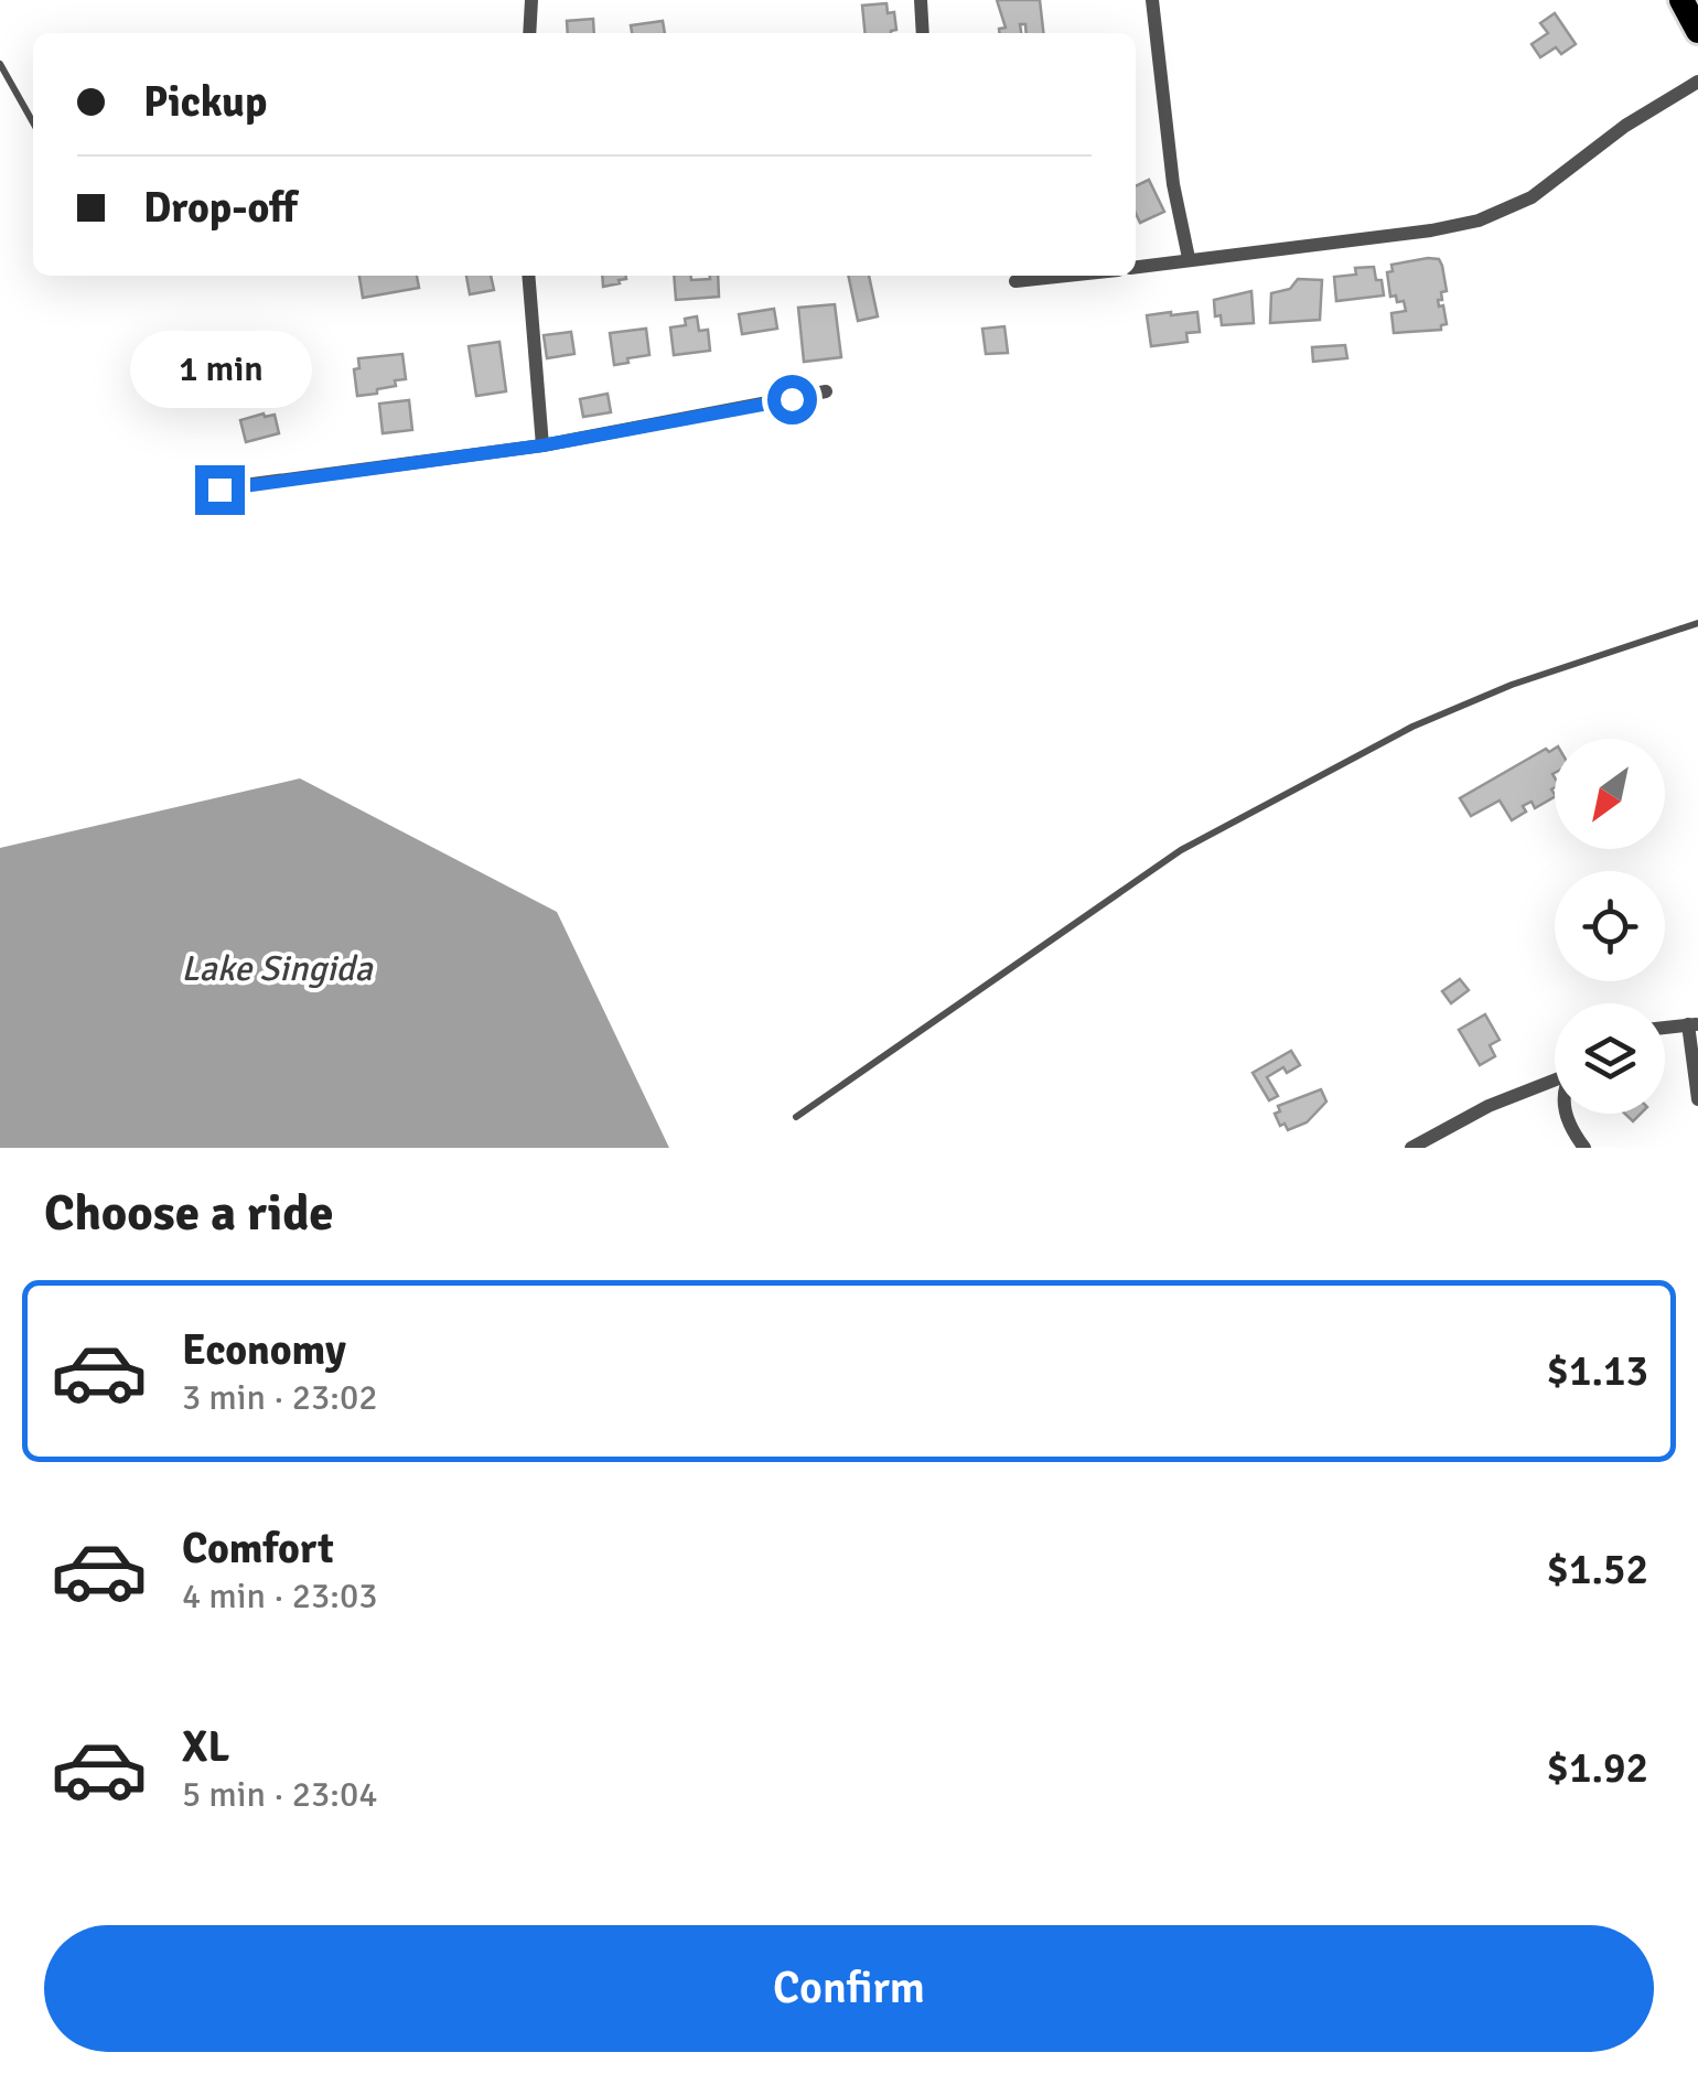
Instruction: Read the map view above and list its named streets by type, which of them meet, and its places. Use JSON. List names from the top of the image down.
{
  "water": ["Lake Singida"],
  "north": "bottom left",
  "page": {
    "banner": ["Pickup", "Drop-off"],
    "bubble": "1 min",
    "heading": "Choose a ride",
    "list": [
      {
        "name": "Economy",
        "note": "3 min · 23:02",
        "value": "$1.13"
      },
      {
        "name": "Comfort",
        "note": "4 min · 23:03",
        "value": "$1.52"
      },
      {
        "name": "XL",
        "note": "5 min · 23:04",
        "value": "$1.92"
      }
    ],
    "buttons": "Confirm"
  }
}
